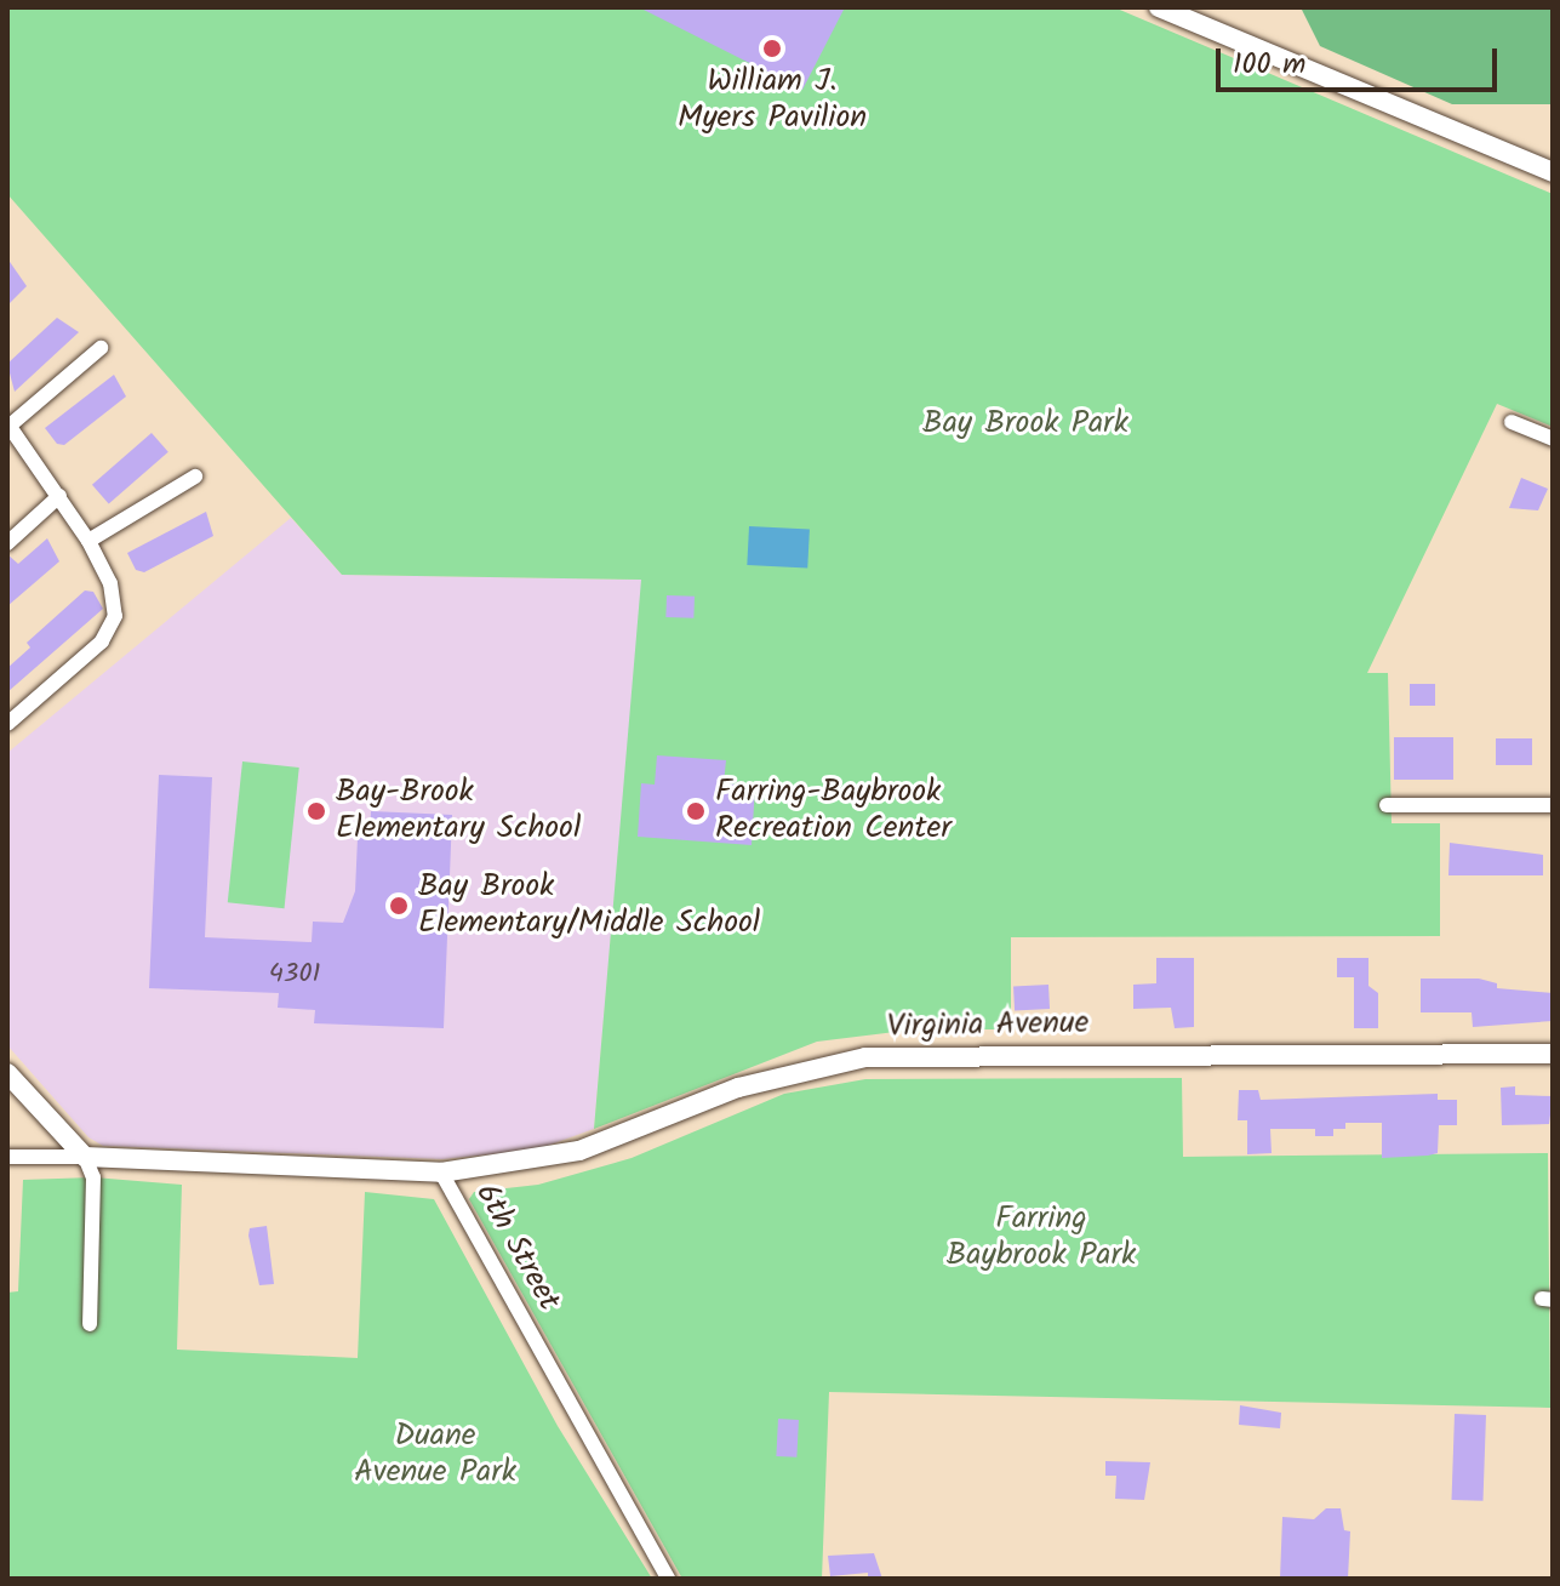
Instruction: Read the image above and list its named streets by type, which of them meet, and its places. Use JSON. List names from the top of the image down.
{
  "streets": {
    "street": ["Virginia Avenue", "6th Street"]
  },
  "crossings": [
    ["Virginia Avenue", "6th Street"]
  ],
  "parks": ["Bay Brook Park", "Farring Baybrook Park", "Duane Avenue Park"],
  "places": [
    "William J. Myers Pavilion",
    "Bay-Brook Elementary School",
    "Farring-Baybrook Recreation Center",
    "Bay Brook Elementary/Middle School"
  ],
  "house_numbers": ["4301"],
  "scale_bar": "100 m"
}
